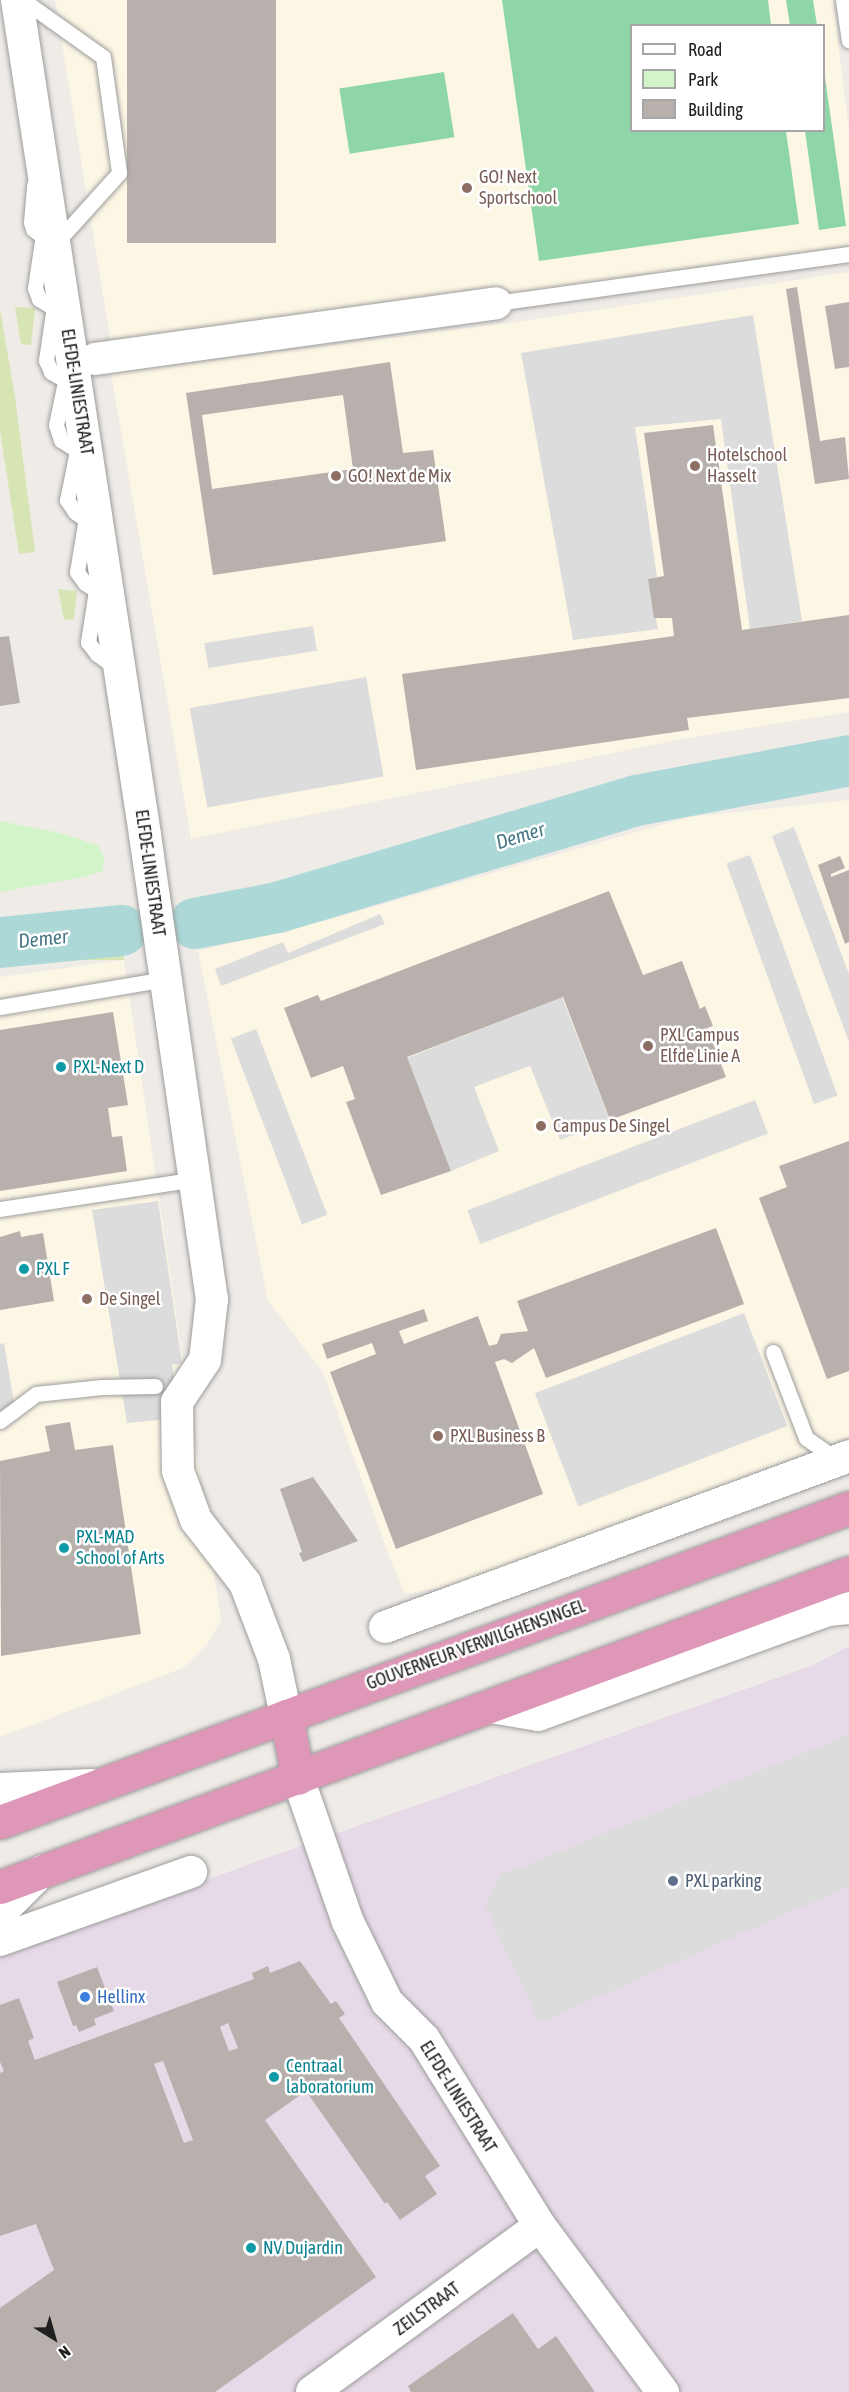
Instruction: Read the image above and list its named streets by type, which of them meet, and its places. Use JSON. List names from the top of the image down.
{
  "streets": {
    "highway": ["GOUVERNEUR VERWILGHENSINGEL"],
    "street": ["ELFDE-LINIESTRAAT", "ZEILSTRAAT"]
  },
  "crossings": [
    ["ELFDE-LINIESTRAAT", "GOUVERNEUR VERWILGHENSINGEL"],
    ["ELFDE-LINIESTRAAT", "ZEILSTRAAT"]
  ],
  "water": ["Demer"],
  "places": [
    "GO! Next Sportschool",
    "Hotelschool Hasselt",
    "GO! Next de Mix",
    "PXL Campus Elfde Linie A",
    "PXL-Next D",
    "Campus De Singel",
    "PXL F",
    "De Singel",
    "PXL Business B",
    "PXL-MAD School of Arts",
    "PXL parking",
    "Hellinx",
    "Centraal laboratorium",
    "NV Dujardin"
  ],
  "legend": ["Road", "Park", "Building"],
  "north": "bottom right"
}
